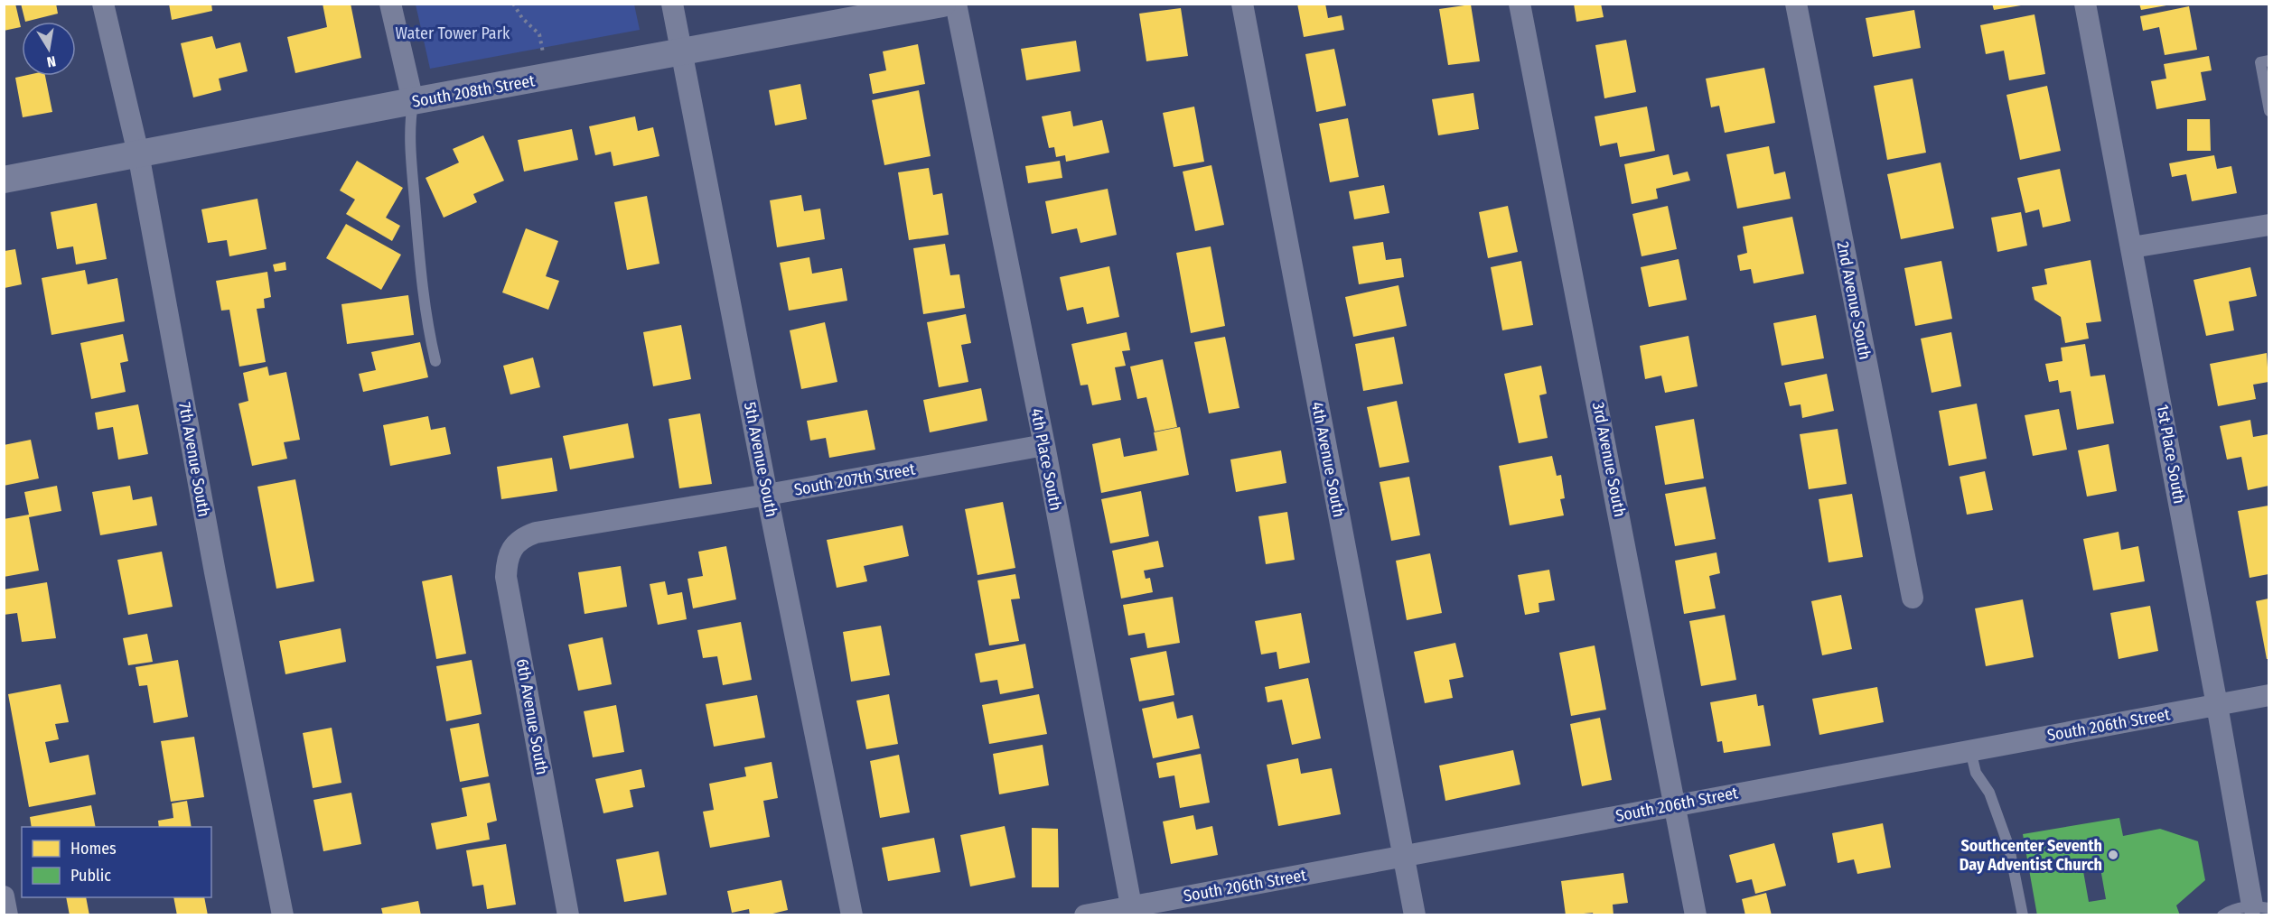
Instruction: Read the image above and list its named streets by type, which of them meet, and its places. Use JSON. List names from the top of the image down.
{
  "streets": {
    "street": [
      "South 208th Street",
      "2nd Avenue South",
      "1st Place South",
      "7th Avenue South",
      "5th Avenue South",
      "4th Place South",
      "4th Avenue South",
      "3rd Avenue South",
      "South 207th Street",
      "6th Avenue South",
      "South 206th Street"
    ]
  },
  "crossings": [
    ["South 208th Street", "7th Avenue South"],
    ["South 208th Street", "5th Avenue South"],
    ["1st Place South", "South 206th Street"],
    ["5th Avenue South", "South 207th Street"],
    ["4th Place South", "South 207th Street"],
    ["4th Place South", "South 206th Street"],
    ["4th Avenue South", "South 206th Street"],
    ["3rd Avenue South", "South 206th Street"],
    ["South 207th Street", "6th Avenue South"]
  ],
  "parks": ["Water Tower Park"],
  "places": ["Southcenter Seventh Day Adventist Church"],
  "legend": ["Homes", "Public"],
  "north": "bottom"
}
